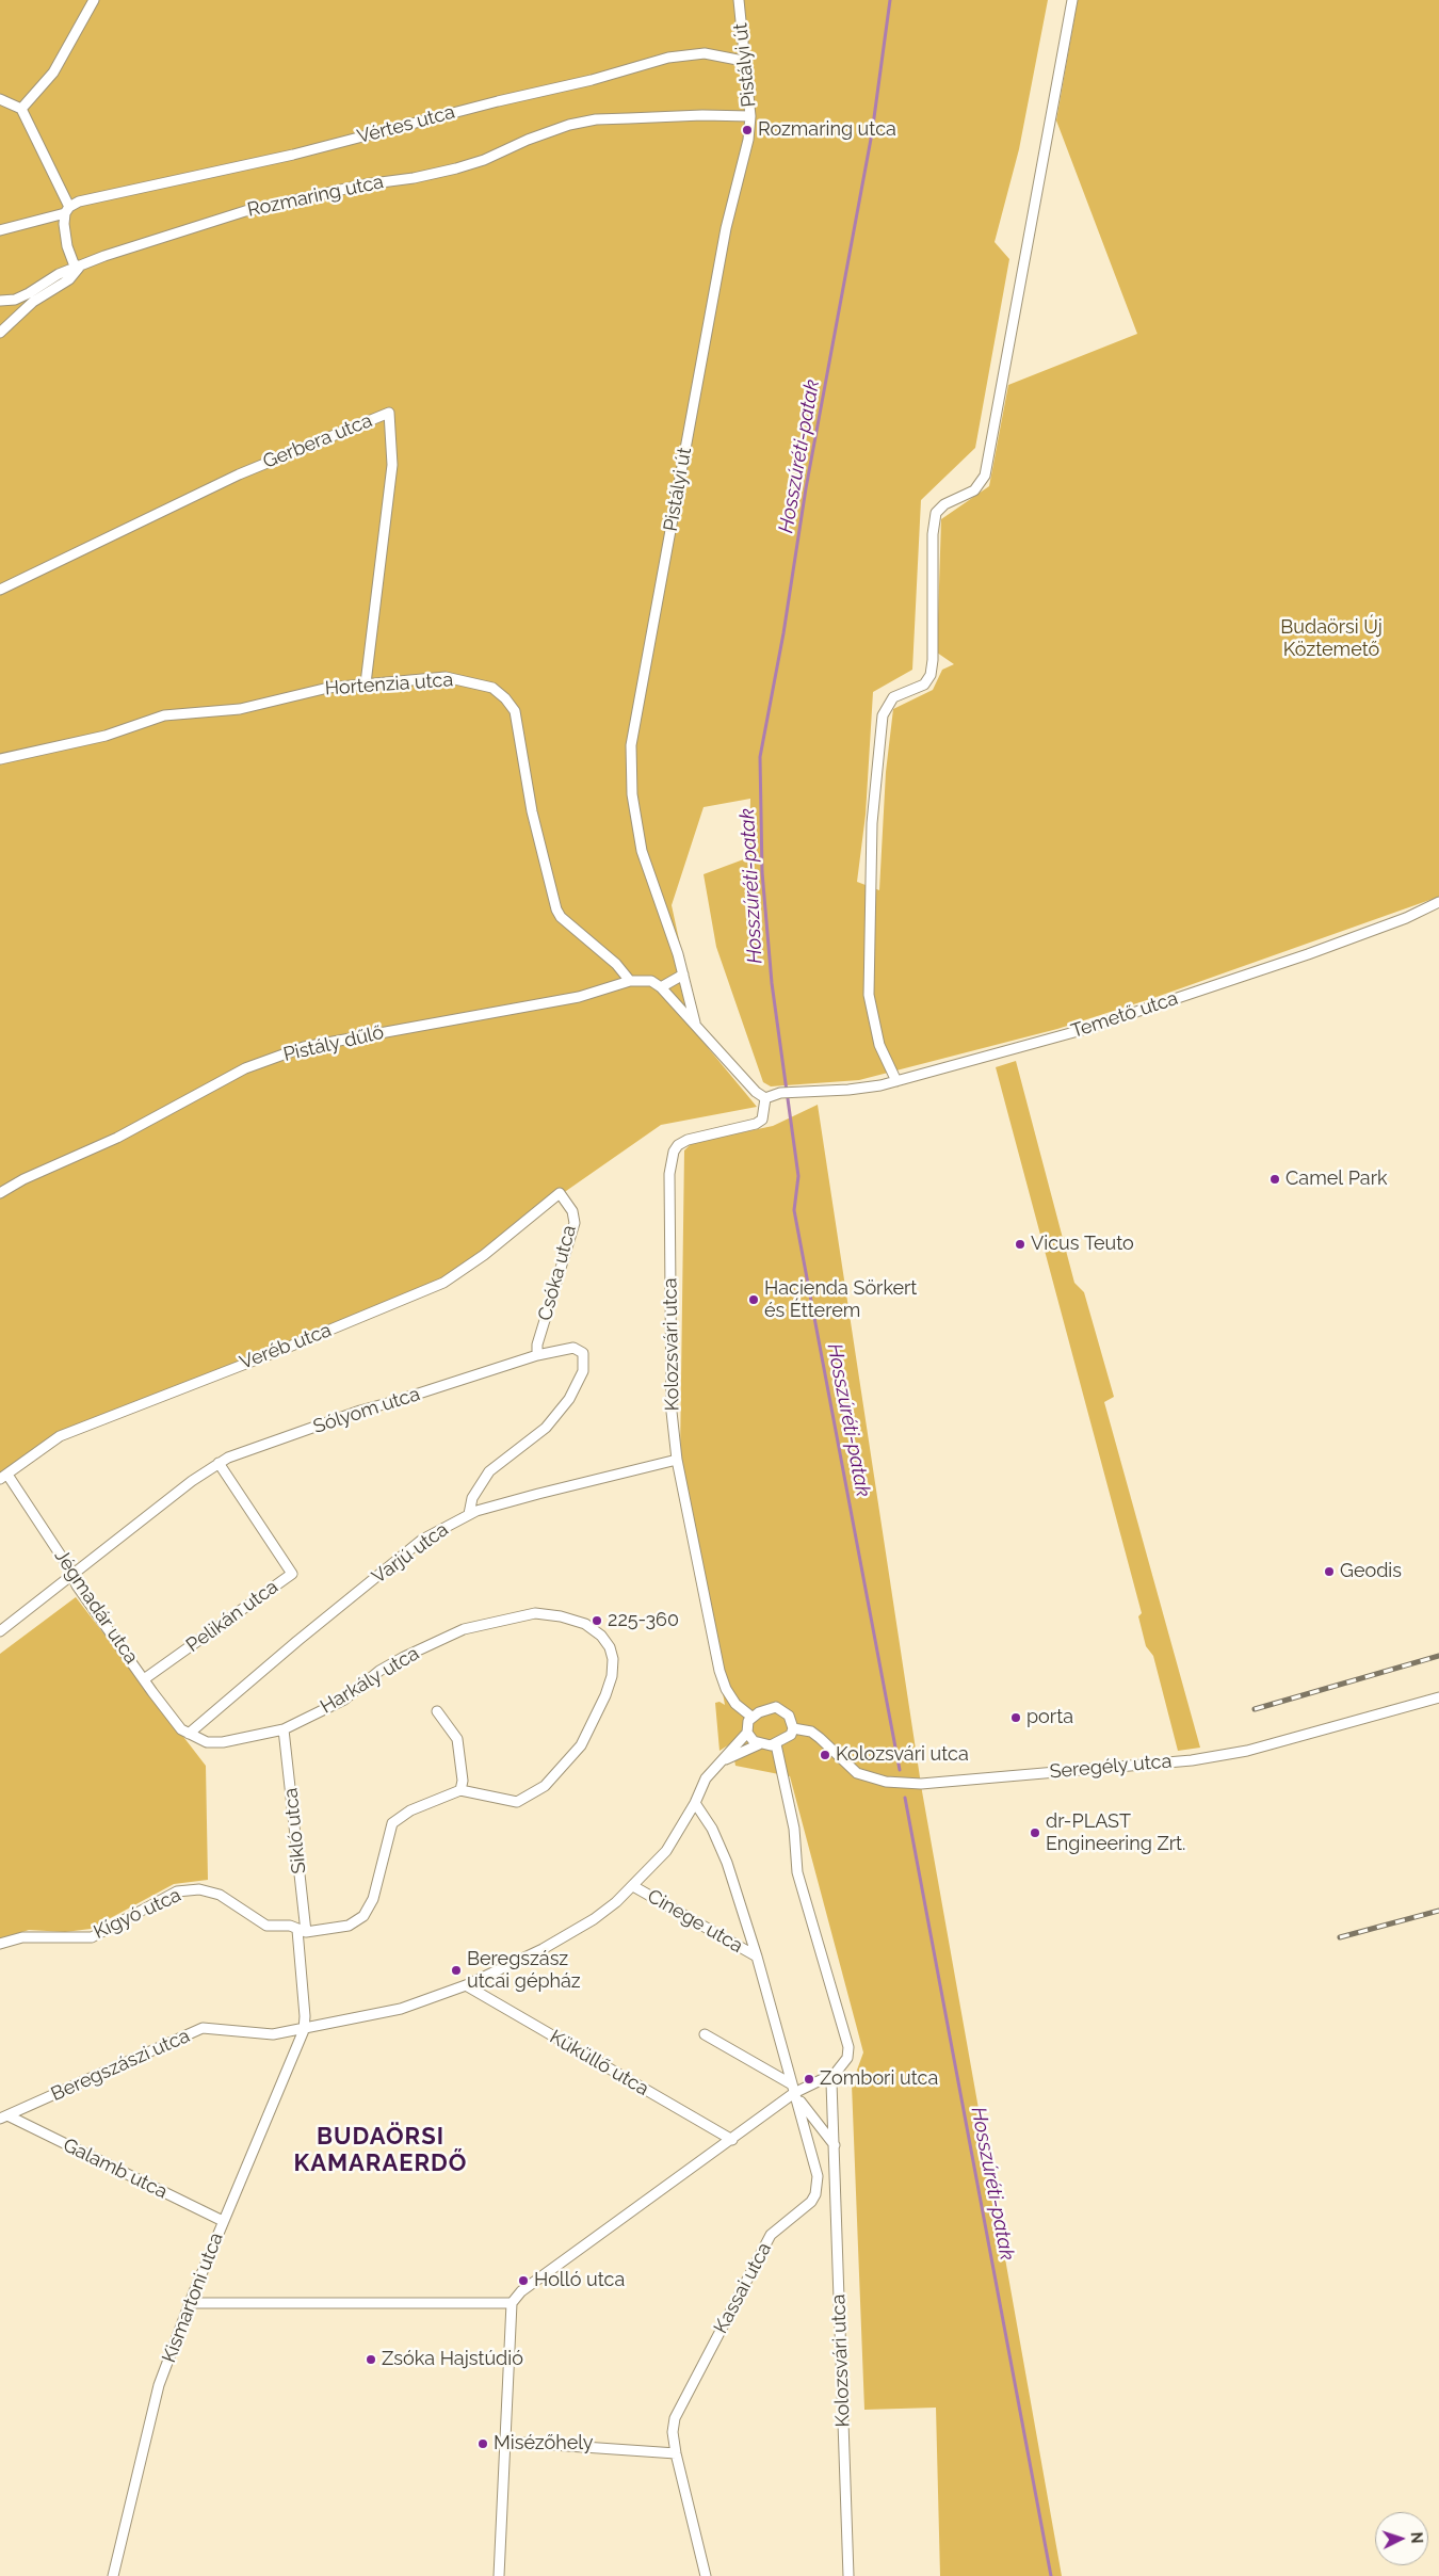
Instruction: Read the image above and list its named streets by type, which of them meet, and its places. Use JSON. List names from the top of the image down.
{
  "streets": {
    "street": [
      "Pistályi út",
      "Vértes utca",
      "Rozmaring utca",
      "Gerbera utca",
      "Hortenzia utca",
      "Temető utca",
      "Pistály dűlő",
      "Csóka utca",
      "Kolozsvári utca",
      "Veréb utca",
      "Sólyom utca",
      "Varjú utca",
      "Jégmadár utca",
      "Pelikán utca",
      "Harkály utca",
      "Seregély utca",
      "Sikló utca",
      "Kígyó utca",
      "Cinege utca",
      "Küküllő utca",
      "Beregszászi utca",
      "Galamb utca",
      "Kassai utca",
      "Kismartoni utca"
    ]
  },
  "crossings": [
    ["Pistályi út", "Vértes utca"],
    ["Pistályi út", "Rozmaring utca"],
    ["Gerbera utca", "Hortenzia utca"],
    ["Hortenzia utca", "Pistály dűlő"],
    ["Temető utca", "Kolozsvári utca"],
    ["Csóka utca", "Veréb utca"],
    ["Csóka utca", "Sólyom utca"],
    ["Kolozsvári utca", "Varjú utca"],
    ["Kolozsvári utca", "Seregély utca"],
    ["Kolozsvári utca", "Beregszászi utca"],
    ["Veréb utca", "Jégmadár utca"],
    ["Sólyom utca", "Varjú utca"],
    ["Sólyom utca", "Jégmadár utca"],
    ["Sólyom utca", "Pelikán utca"],
    ["Varjú utca", "Jégmadár utca"],
    ["Varjú utca", "Harkály utca"],
    ["Jégmadár utca", "Pelikán utca"],
    ["Jégmadár utca", "Harkály utca"],
    ["Harkály utca", "Sikló utca"],
    ["Seregély utca", "Beregszászi utca"],
    ["Sikló utca", "Kígyó utca"],
    ["Cinege utca", "Beregszászi utca"],
    ["Cinege utca", "Kassai utca"],
    ["Küküllő utca", "Beregszászi utca"],
    ["Beregszászi utca", "Galamb utca"],
    ["Beregszászi utca", "Kassai utca"],
    ["Beregszászi utca", "Kismartoni utca"],
    ["Galamb utca", "Kismartoni utca"]
  ],
  "districts": ["BUDAÖRSI KAMARAERDŐ"],
  "water": ["Hosszúréti-patak"],
  "parks": ["Budaörsi Új Köztemető"],
  "places": [
    "Rozmaring utca",
    "Camel Park",
    "Vicus Teuto",
    "Hacienda Sörkert és Étterem",
    "Geodis",
    "225-360",
    "porta",
    "Kolozsvári utca",
    "dr-PLAST Engineering Zrt.",
    "Beregszász utcai gépház",
    "Zombori utca",
    "Holló utca",
    "Zsóka Hajstúdió",
    "Misézőhely"
  ],
  "north": "right"
}
